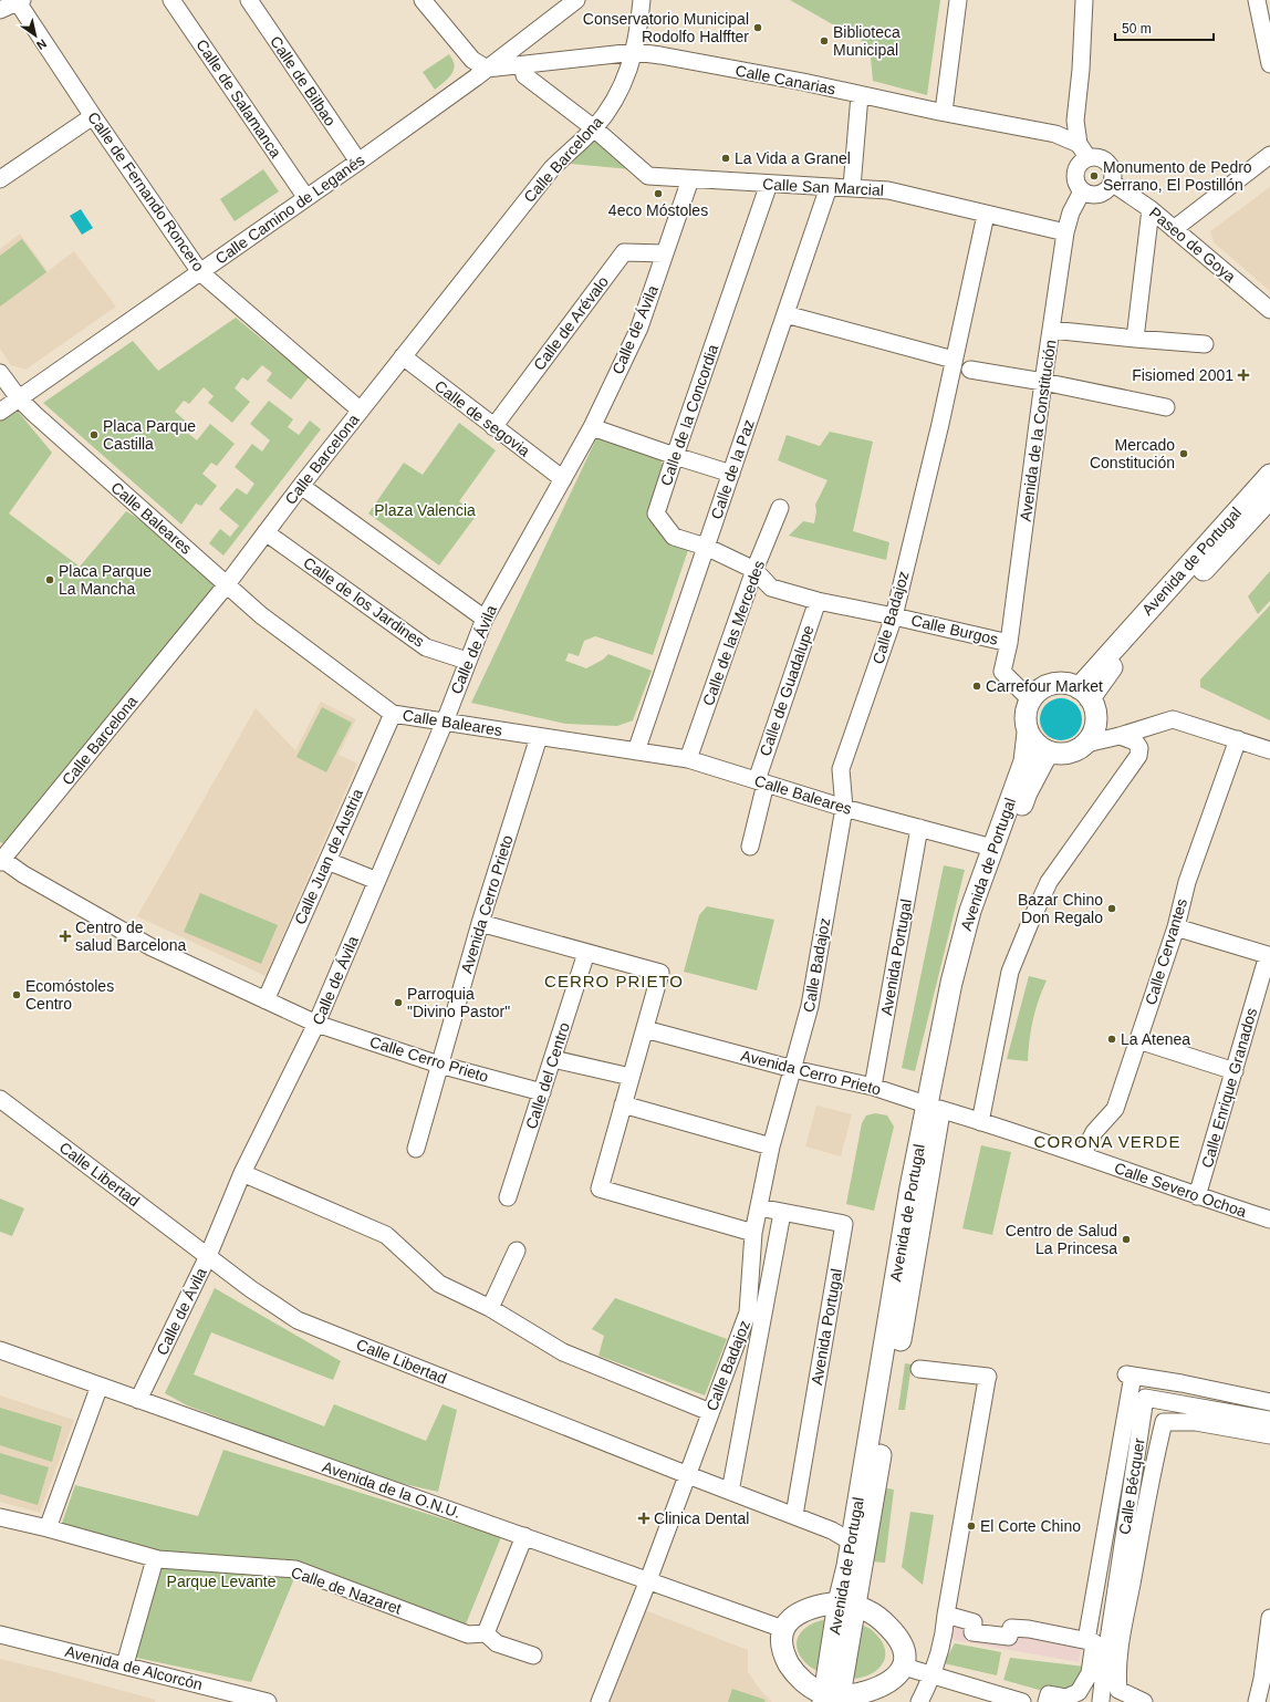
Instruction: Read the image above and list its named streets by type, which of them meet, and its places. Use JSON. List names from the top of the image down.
{
  "streets": {
    "main road": ["Avenida de Portugal"],
    "street": [
      "Calle Canarias",
      "Calle de Bilbao",
      "Calle de Salamanca",
      "Calle Barcelona",
      "Calle San Marcial",
      "Calle de Fernando Roncero",
      "Calle Camino de Leganés",
      "Paseo de Goya",
      "Calle de Arévalo",
      "Calle de Ávila",
      "Calle de la Concordia",
      "Calle de segovia",
      "Avenida de la Constitución",
      "Calle de la Paz",
      "Calle Baleares",
      "Calle de los Jardines",
      "Calle Badajoz",
      "Calle Burgos",
      "Calle de las Mercedes",
      "Calle de Guadalupe",
      "Calle Juan de Austria",
      "Avenida Cerro Prieto",
      "Calle Cervantes",
      "Avenida Portugal",
      "Calle Cerro Prieto",
      "Calle del Centro",
      "Calle Enrique Granados",
      "Calle Libertad",
      "Calle Severo Ochoa",
      "Calle Bécquer",
      "Avenida de la O.N.U.",
      "Calle de Nazaret",
      "Avenida de Alcorcón"
    ]
  },
  "crossings": [
    ["Calle Canarias", "Calle Barcelona"],
    ["Calle Canarias", "Calle San Marcial"],
    ["Calle Canarias", "Calle Camino de Leganés"],
    ["Calle Canarias", "Paseo de Goya"],
    ["Calle Canarias", "Avenida de la Constitución"],
    ["Calle de Bilbao", "Calle Camino de Leganés"],
    ["Calle de Salamanca", "Calle Camino de Leganés"],
    ["Calle Barcelona", "Calle San Marcial"],
    ["Calle Barcelona", "Calle de Fernando Roncero"],
    ["Calle Barcelona", "Calle de segovia"],
    ["Calle Barcelona", "Calle Baleares"],
    ["Calle Barcelona", "Calle de los Jardines"],
    ["Calle Barcelona", "Calle Cerro Prieto"],
    ["Calle San Marcial", "Calle de Ávila"],
    ["Calle San Marcial", "Calle de la Concordia"],
    ["Calle San Marcial", "Avenida de la Constitución"],
    ["Calle San Marcial", "Calle de la Paz"],
    ["Calle San Marcial", "Calle Badajoz"],
    ["Calle de Fernando Roncero", "Calle Camino de Leganés"],
    ["Calle Camino de Leganés", "Calle Baleares"],
    ["Paseo de Goya", "Avenida de la Constitución"],
    ["Calle de Arévalo", "Calle de Ávila"],
    ["Calle de Arévalo", "Calle de segovia"],
    ["Calle de Ávila", "Calle de segovia"],
    ["Calle de Ávila", "Calle Baleares"],
    ["Calle de Ávila", "Calle de los Jardines"],
    ["Calle de Ávila", "Calle Cerro Prieto"],
    ["Calle de Ávila", "Calle Libertad"],
    ["Calle de Ávila", "Avenida de la O.N.U."],
    ["Calle de la Concordia", "Calle de la Paz"],
    ["Calle de la Concordia", "Calle Burgos"],
    ["Calle de la Concordia", "Calle de las Mercedes"],
    ["Avenida de la Constitución", "Avenida de Portugal"],
    ["Avenida de la Constitución", "Calle Burgos"],
    ["Calle de la Paz", "Calle Baleares"],
    ["Calle Baleares", "Avenida de Portugal"],
    ["Calle Baleares", "Calle Badajoz"],
    ["Calle Baleares", "Calle de las Mercedes"],
    ["Calle Baleares", "Calle de Guadalupe"],
    ["Calle Baleares", "Calle Juan de Austria"],
    ["Calle Baleares", "Avenida Cerro Prieto"],
    ["Calle Baleares", "Avenida Portugal"],
    ["Avenida de Portugal", "Avenida Cerro Prieto"],
    ["Avenida de Portugal", "Calle Libertad"],
    ["Avenida de Portugal", "Calle Severo Ochoa"],
    ["Calle Badajoz", "Calle Burgos"],
    ["Calle Badajoz", "Avenida Cerro Prieto"],
    ["Calle Badajoz", "Avenida Portugal"],
    ["Calle Badajoz", "Calle Libertad"],
    ["Calle Badajoz", "Avenida de la O.N.U."],
    ["Calle Burgos", "Calle de Guadalupe"],
    ["Calle Juan de Austria", "Calle Cerro Prieto"],
    ["Avenida Cerro Prieto", "Avenida Portugal"],
    ["Avenida Cerro Prieto", "Calle Cerro Prieto"],
    ["Avenida Cerro Prieto", "Calle Severo Ochoa"],
    ["Calle Cervantes", "Calle Enrique Granados"],
    ["Calle Cervantes", "Calle Severo Ochoa"],
    ["Avenida Portugal", "Calle Libertad"],
    ["Calle Cerro Prieto", "Calle del Centro"],
    ["Calle Enrique Granados", "Calle Severo Ochoa"]
  ],
  "districts": ["CERRO PRIETO", "CORONA VERDE"],
  "parks": ["Plaza Valencia", "Parque Levante"],
  "places": {
    "other": [
      "Conservatorio Municipal Rodolfo Halffter",
      "Biblioteca Municipal",
      "La Vida a Granel",
      "Monumento de Pedro Serrano, El Postillón",
      "4eco Móstoles",
      "Placa Parque Castilla",
      "Mercado Constitución",
      "Placa Parque La Mancha",
      "Carrefour Market",
      "Bazar Chino Don Regalo",
      "Ecomóstoles Centro",
      "Parroquia \"Divino Pastor\"",
      "La Atenea",
      "Centro de Salud La Princesa",
      "El Corte Chino"
    ],
    "health": ["Fisiomed 2001", "Centro de salud Barcelona", "Clinica Dental"]
  },
  "scale_bar": "50 m",
  "north": "bottom right"
}
